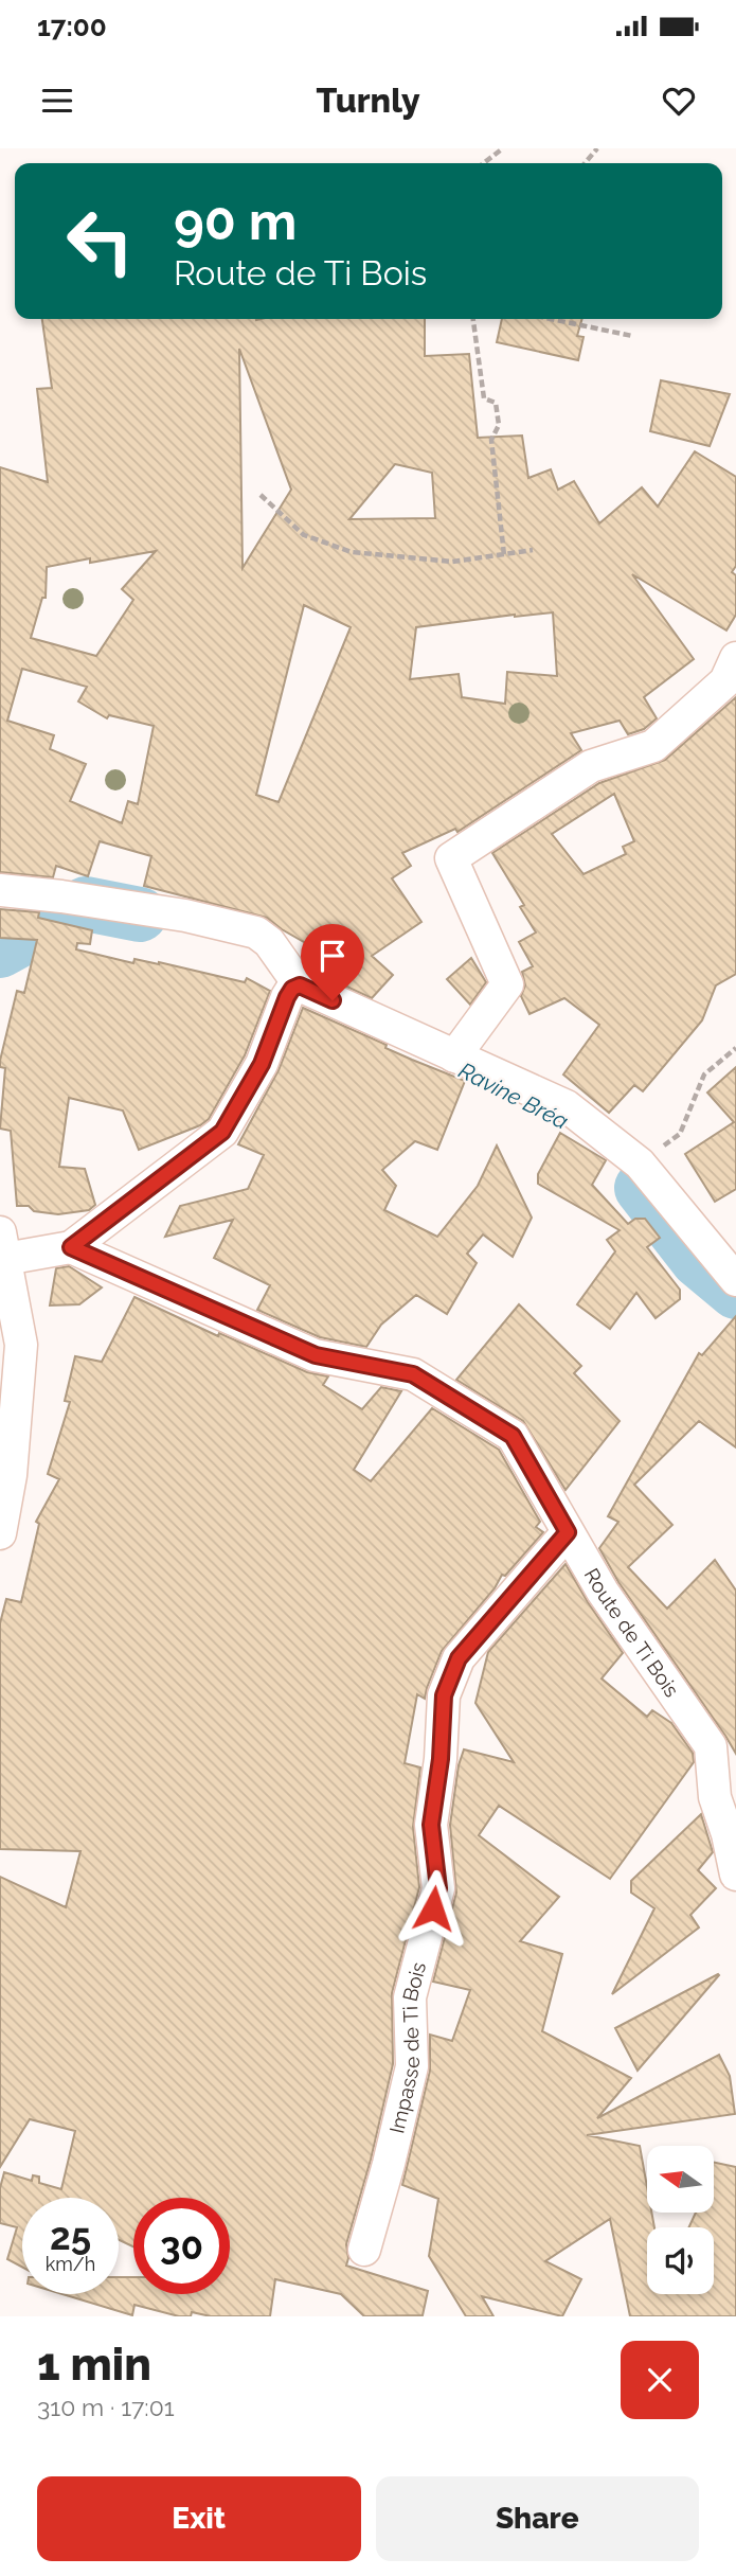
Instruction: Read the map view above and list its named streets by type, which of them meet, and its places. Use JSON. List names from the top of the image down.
{
  "streets": {
    "street": ["Route de Ti Bois", "Impasse de Ti Bois"]
  },
  "crossings": [
    ["Route de Ti Bois", "Impasse de Ti Bois"]
  ],
  "water": ["Ravine Bréa"],
  "north": "left",
  "page": {
    "status": "17:00",
    "header": "Turnly",
    "turn": ["90 m", "Route de Ti Bois"],
    "speed": "25 km/h",
    "limit": "30",
    "heading": ["1 min", "310 m · 17:01"],
    "buttons": ["Exit", "Share"]
  }
}
